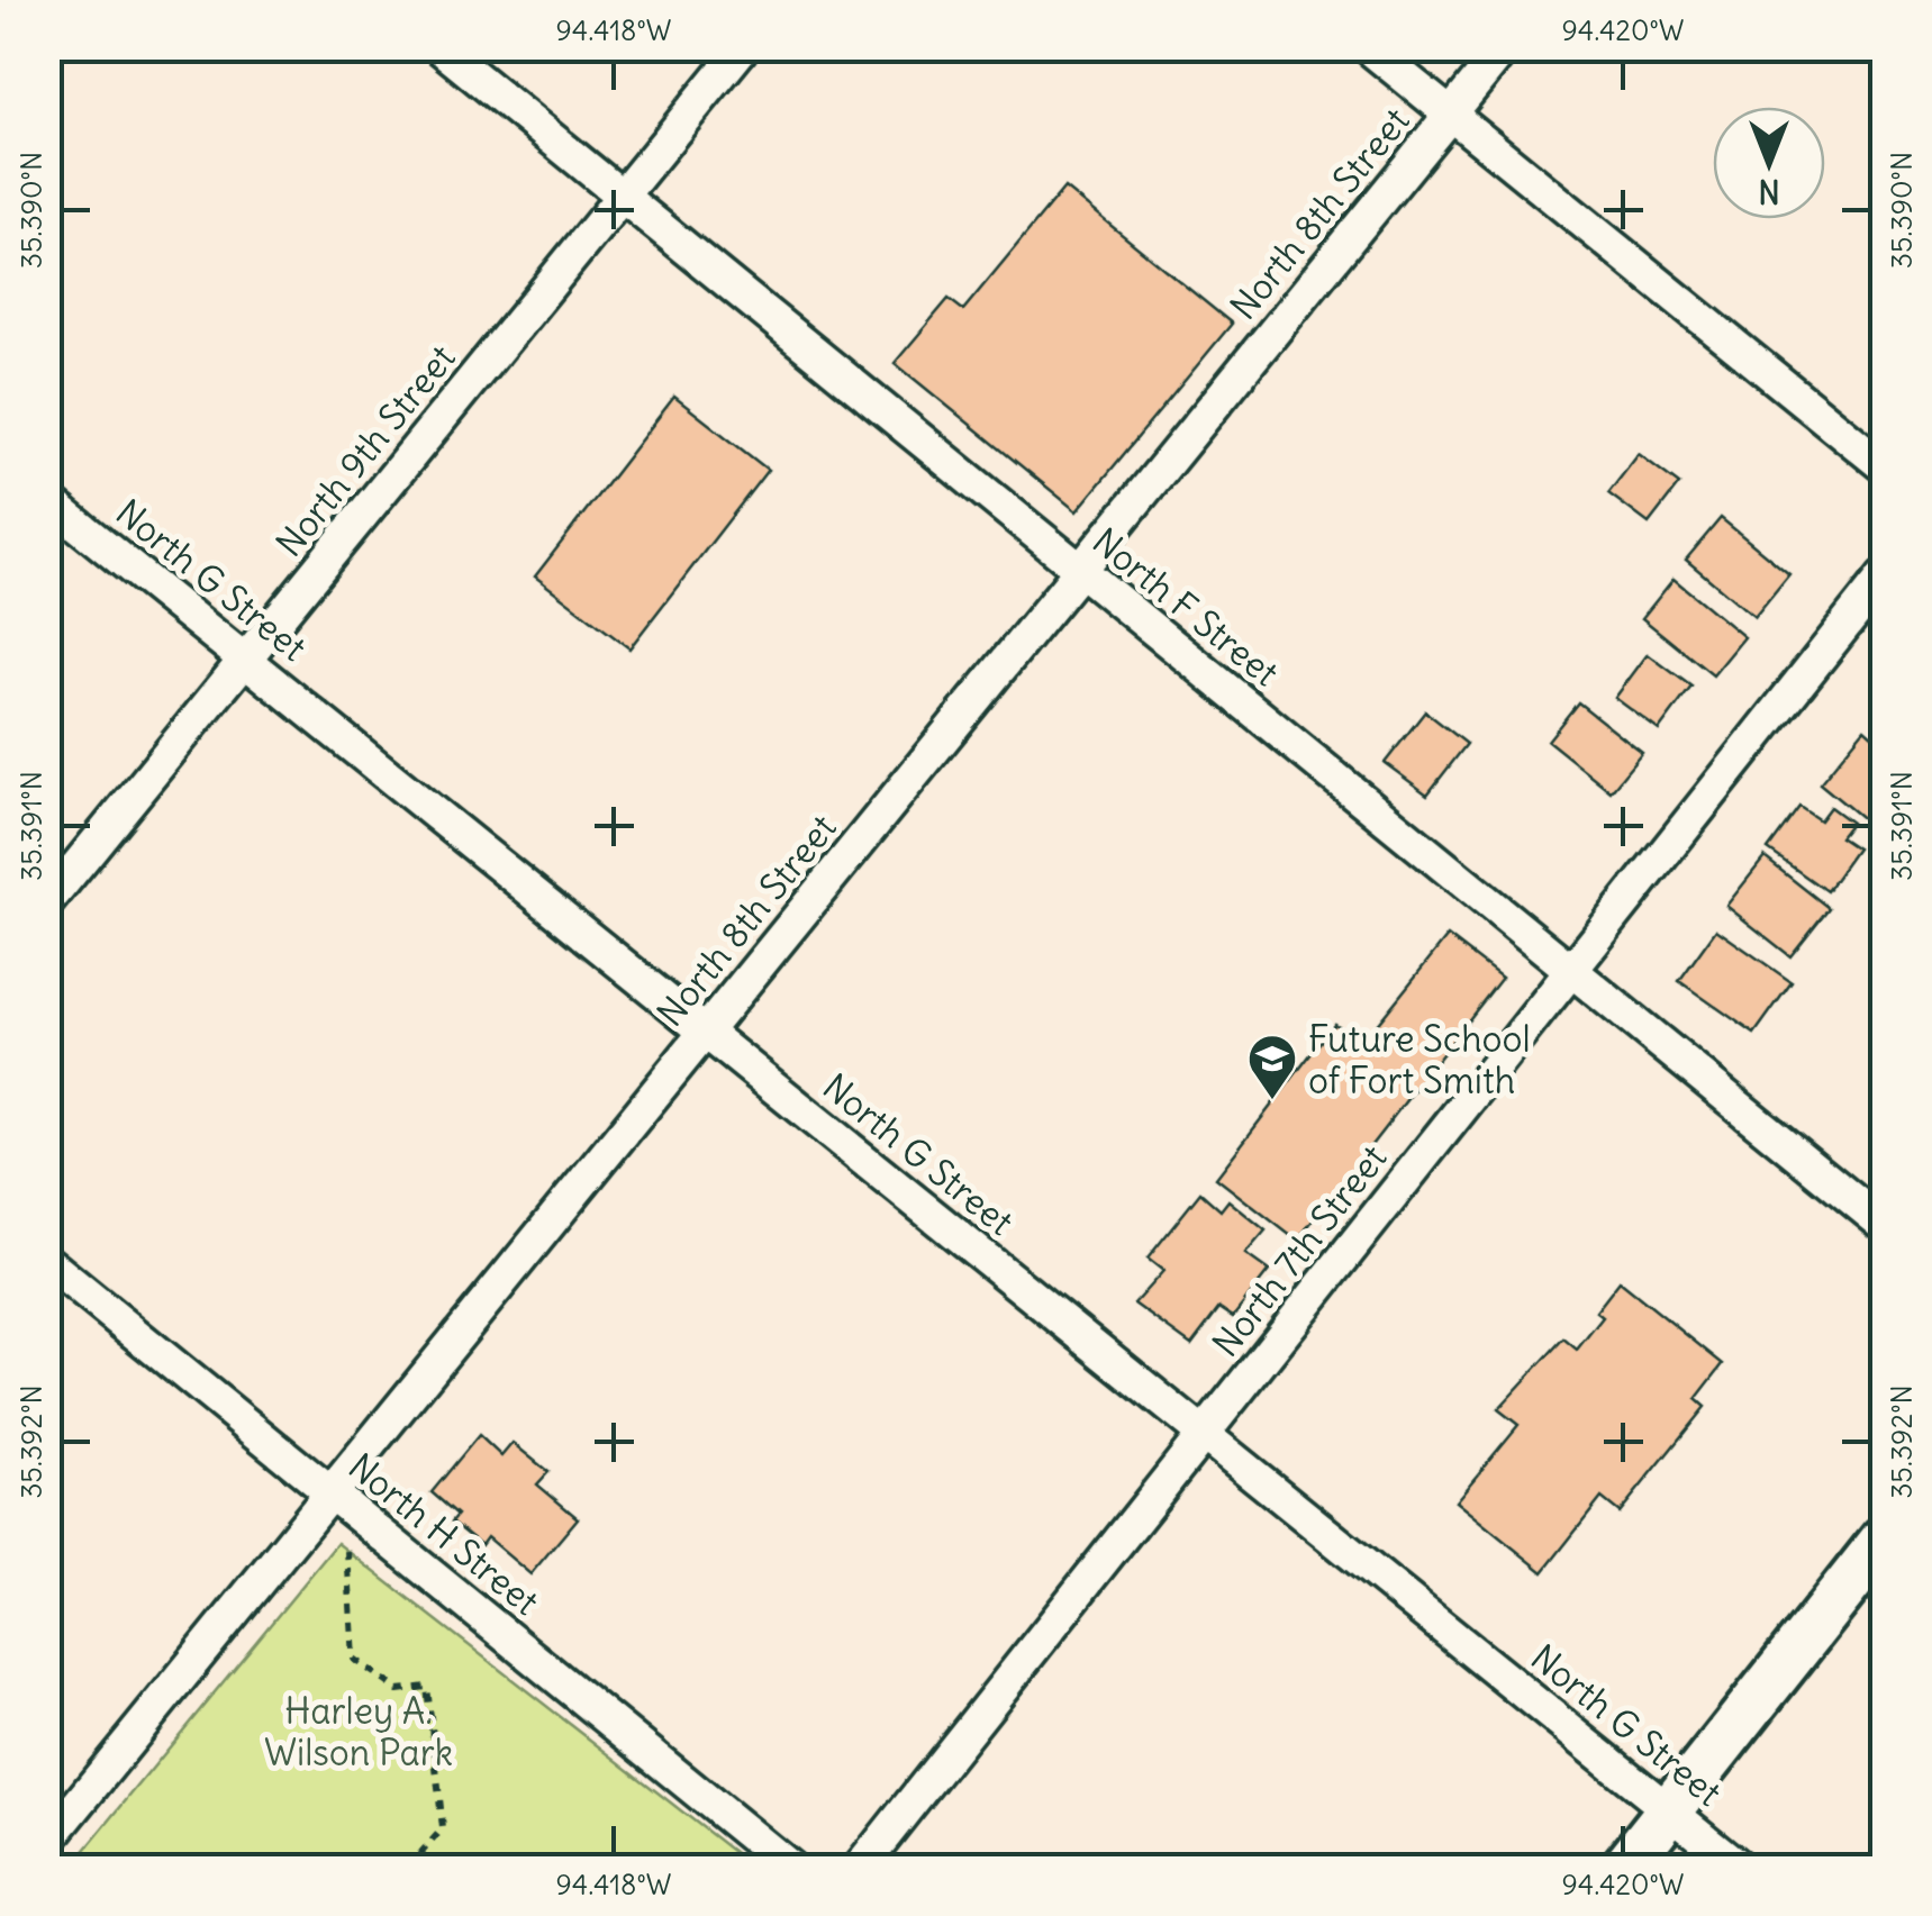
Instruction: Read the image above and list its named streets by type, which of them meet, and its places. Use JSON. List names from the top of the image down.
{
  "streets": {
    "street": [
      "North 8th Street",
      "North 9th Street",
      "North G Street",
      "North F Street",
      "North 7th Street",
      "North H Street"
    ]
  },
  "crossings": [
    ["North 8th Street", "North G Street"],
    ["North 8th Street", "North F Street"],
    ["North 8th Street", "North H Street"],
    ["North 9th Street", "North G Street"],
    ["North 9th Street", "North F Street"],
    ["North G Street", "North 7th Street"],
    ["North F Street", "North 7th Street"]
  ],
  "parks": ["Harley A. Wilson Park"],
  "places": {
    "school or university": ["Future School of Fort Smith"]
  },
  "north": "bottom",
  "coordinates": [
    "94.418°W",
    "94.420°W",
    "35.390°N",
    "35.391°N",
    "35.392°N"
  ]
}
